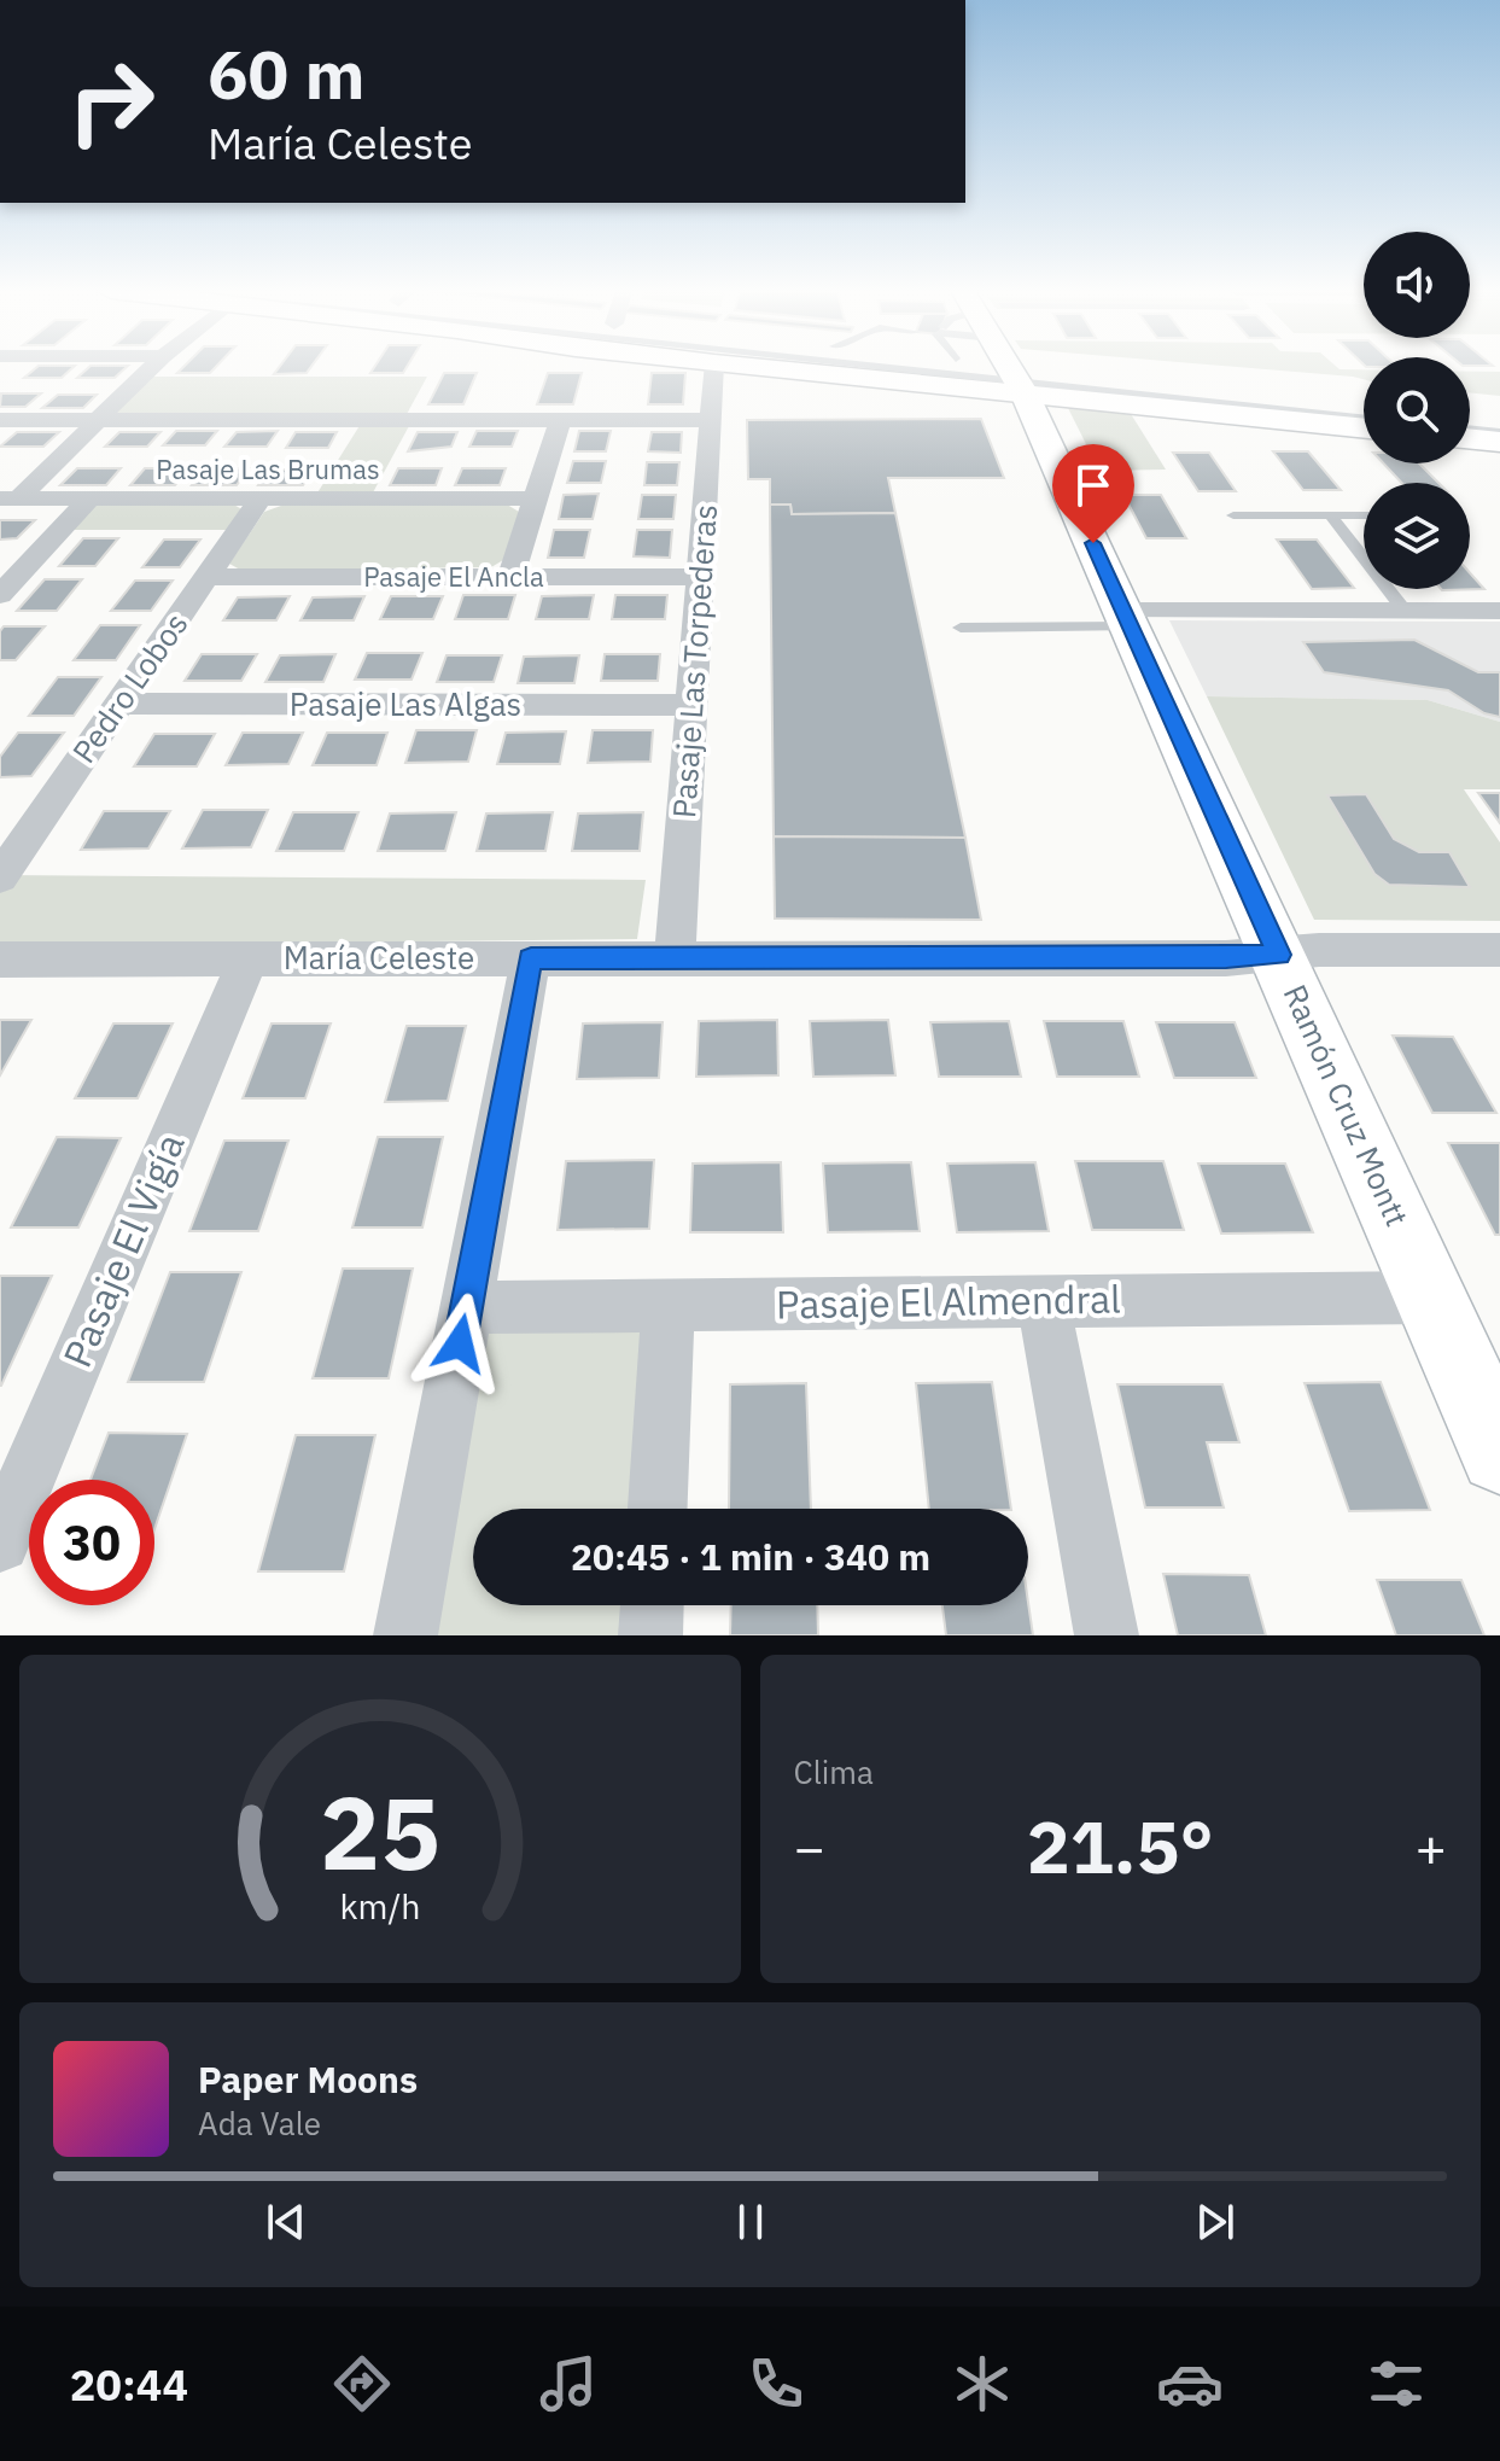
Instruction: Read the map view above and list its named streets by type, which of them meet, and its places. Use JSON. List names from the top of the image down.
{
  "streets": {
    "street": [
      "Pasaje Las Brumas",
      "Pasaje El Ancla",
      "Pasaje Las Torpederas",
      "Pedro Lobos",
      "Pasaje Las Algas",
      "María Celeste",
      "Ramón Cruz Montt",
      "Pasaje El Vigía",
      "Pasaje El Almendral"
    ]
  },
  "crossings": [
    ["Pasaje Las Brumas", "Pedro Lobos"],
    ["Pasaje El Ancla", "Pasaje Las Torpederas"],
    ["Pasaje El Ancla", "Pedro Lobos"],
    ["Pasaje Las Torpederas", "Pasaje Las Algas"],
    ["Pasaje Las Torpederas", "María Celeste"],
    ["Pedro Lobos", "Pasaje Las Algas"],
    ["María Celeste", "Ramón Cruz Montt"],
    ["María Celeste", "Pasaje El Vigía"],
    ["Ramón Cruz Montt", "Pasaje El Almendral"]
  ],
  "page": {
    "turn": ["60 m", "María Celeste"],
    "limit": "30",
    "trip": "20:45 · 1 min · 340 m",
    "tile": "Clima",
    "heat": ["−", "21.5°", "+"],
    "song": ["Paper Moons", "Ada Vale"],
    "tabs": "20:44",
    "gauge": ["25", "km/h"]
  }
}
